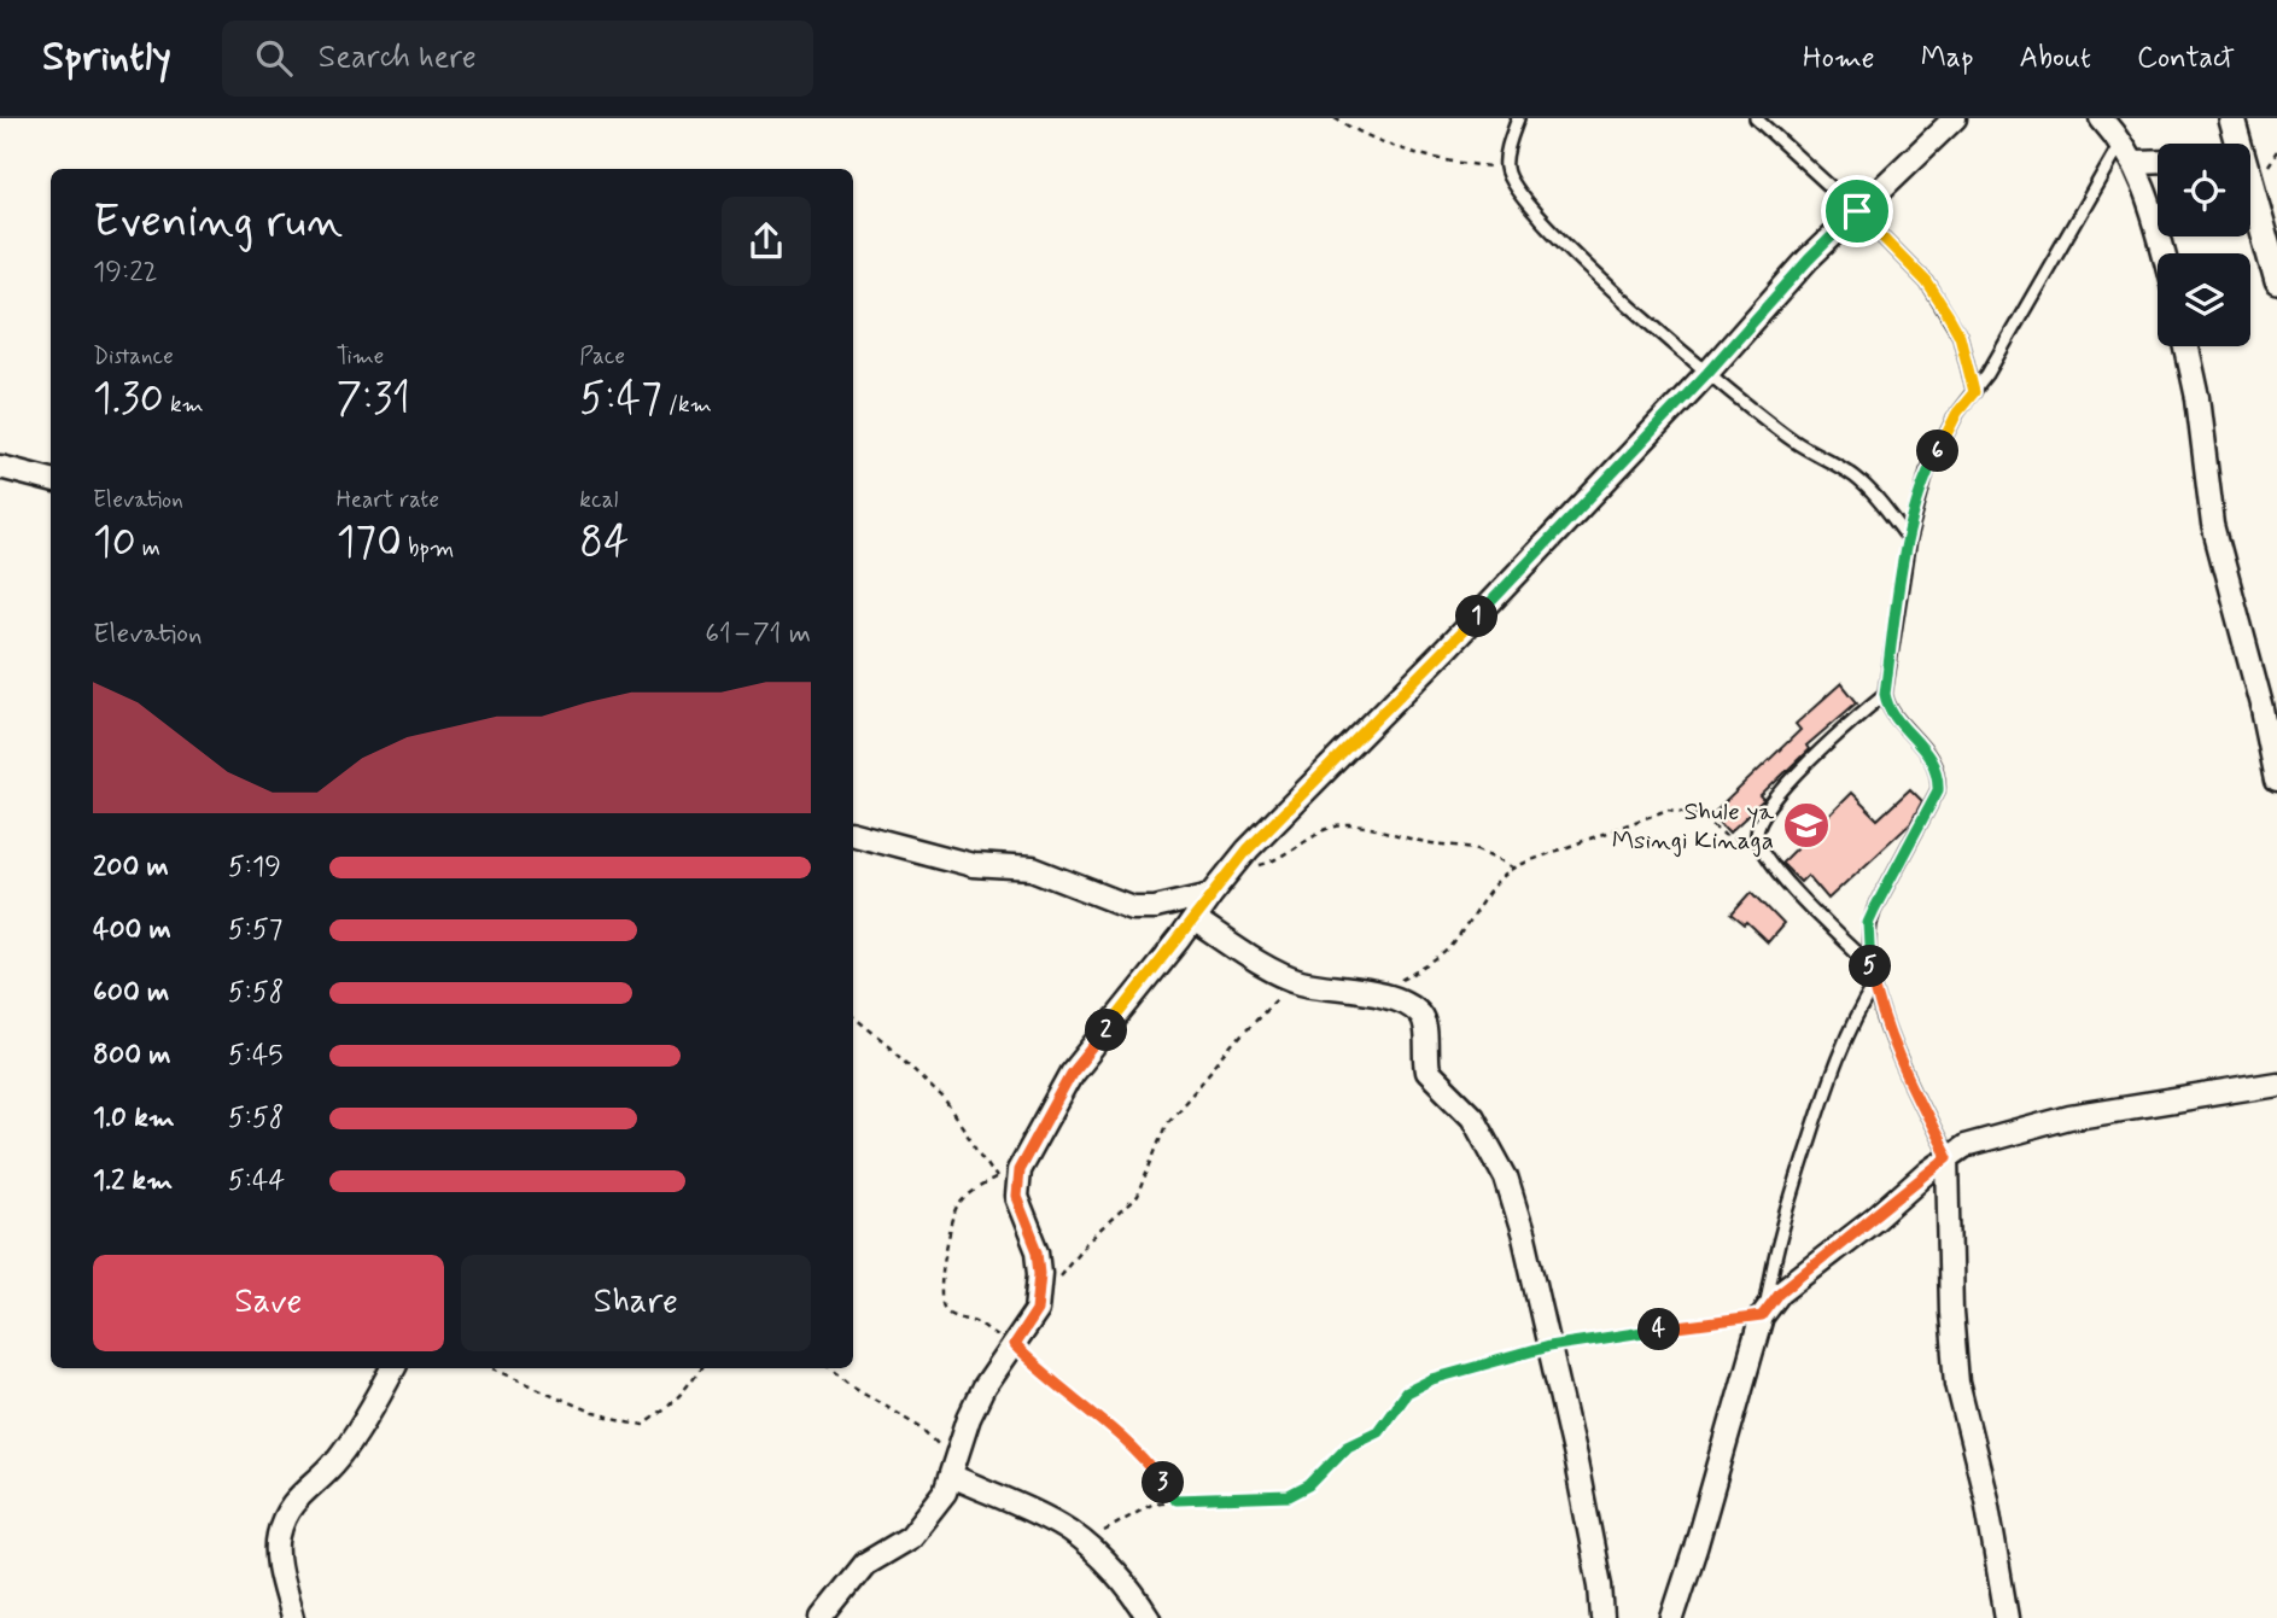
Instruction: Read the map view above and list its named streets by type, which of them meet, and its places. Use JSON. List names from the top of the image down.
{
  "places": {
    "school or university": ["Shule ya Msingi Kinaga"]
  },
  "page": {
    "header": "Sprintly",
    "search": "Search here",
    "nav": [
      "Home",
      "Map",
      "About",
      "Contact"
    ],
    "heading": ["Evening run", "19:22"],
    "stats": [
      ["Distance", "1.30 km"],
      ["Time", "7:31"],
      ["Pace", "5:47 /km"],
      ["Elevation", "10 m"],
      ["Heart rate", "170 bpm"],
      ["kcal", "84"]
    ],
    "pins": [
      "6",
      "1",
      "5",
      "2",
      "4",
      "3"
    ],
    "chart": ["Elevation", "61–71 m"],
    "list": [
      {
        "name": "200 m",
        "note": "5:19"
      },
      {
        "name": "400 m",
        "note": "5:57"
      },
      {
        "name": "600 m",
        "note": "5:58"
      },
      {
        "name": "800 m",
        "note": "5:45"
      },
      {
        "name": "1.0 km",
        "note": "5:58"
      },
      {
        "name": "1.2 km",
        "note": "5:44"
      }
    ],
    "buttons": ["Save", "Share"]
  }
}
